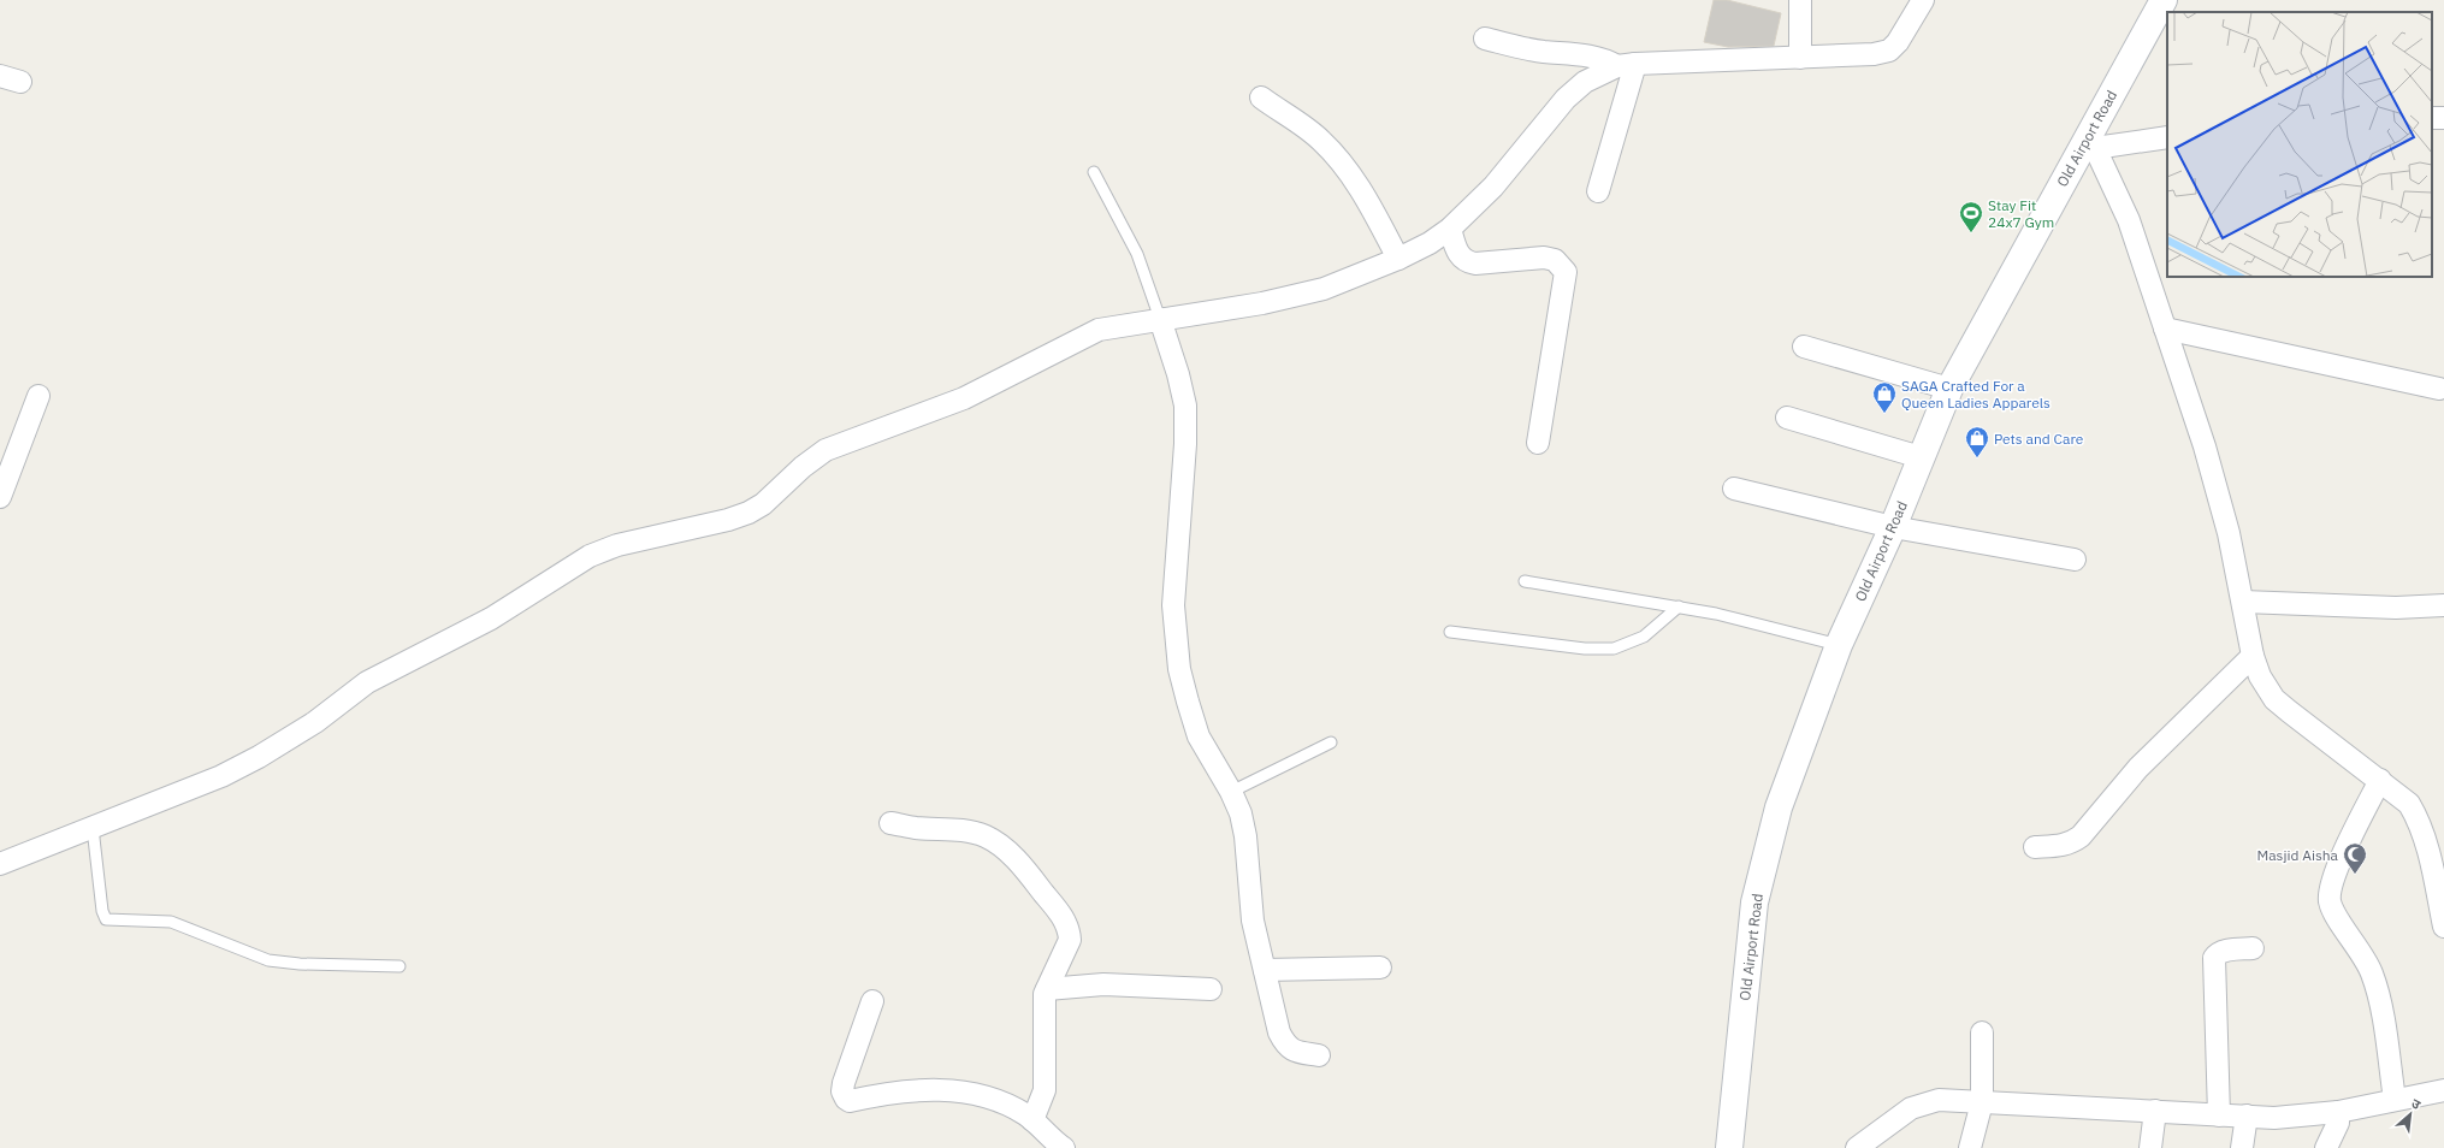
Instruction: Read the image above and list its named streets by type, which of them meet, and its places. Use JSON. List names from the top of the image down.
{
  "streets": {
    "main road": ["Old Airport Road"]
  },
  "places": {
    "sports": ["Stay Fit 24x7 Gym"],
    "shop": ["SAGA Crafted For a Queen Ladies Apparels", "Pets and Care"],
    "mosque": ["Masjid Aisha"]
  },
  "north": "top right"
}
